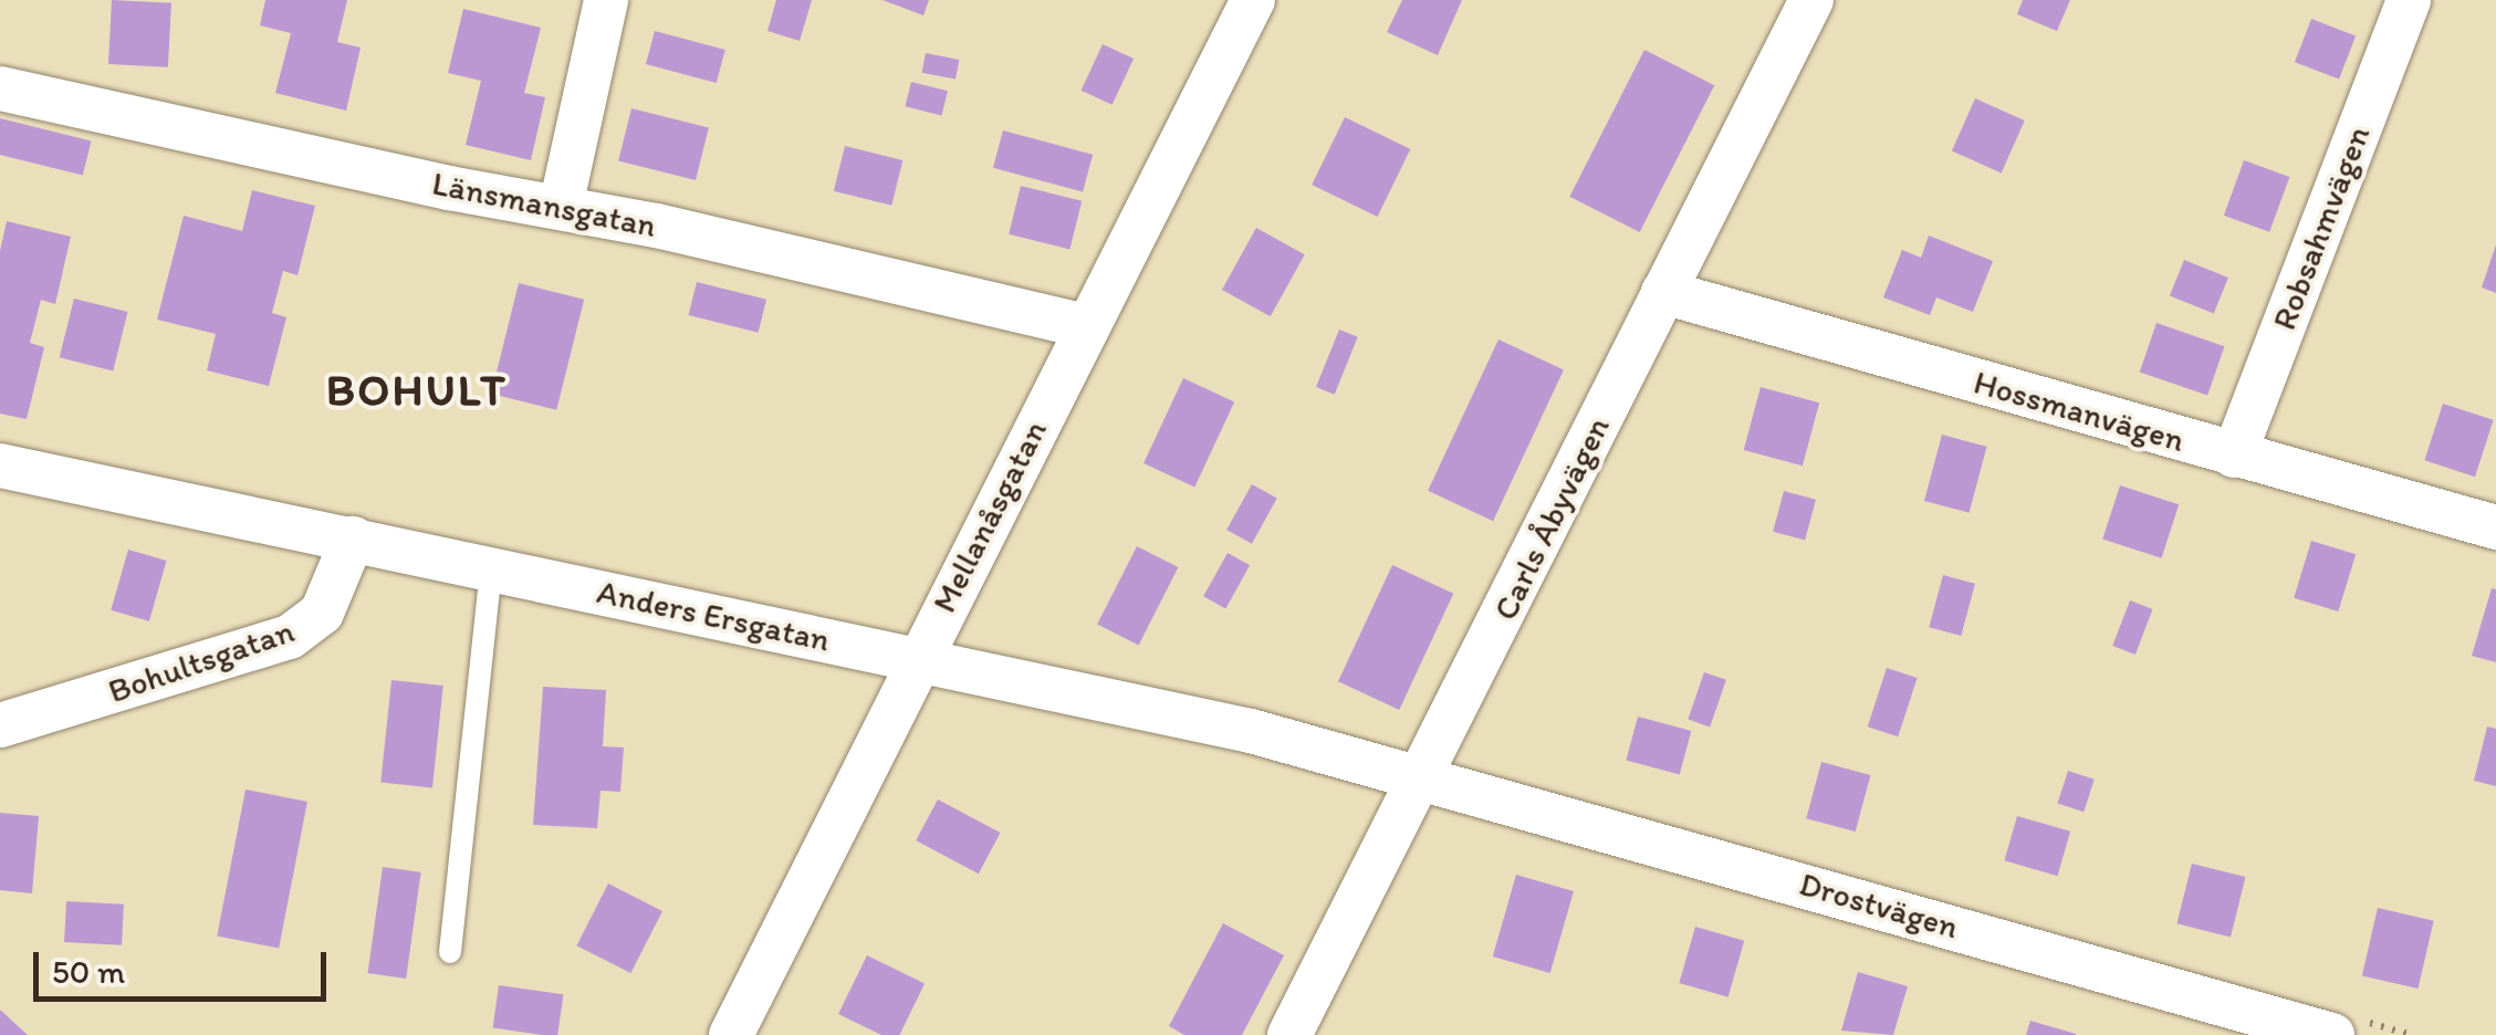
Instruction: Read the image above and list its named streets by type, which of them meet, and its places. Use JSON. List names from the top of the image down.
{
  "streets": {
    "street": [
      "Länsmansgatan",
      "Robsahmvägen",
      "Hossmanvägen",
      "Mellanåsgatan",
      "Carls Åbyvägen",
      "Anders Ersgatan",
      "Bohultsgatan",
      "Drostvägen"
    ]
  },
  "crossings": [
    ["Länsmansgatan", "Mellanåsgatan"],
    ["Robsahmvägen", "Hossmanvägen"],
    ["Hossmanvägen", "Carls Åbyvägen"],
    ["Mellanåsgatan", "Anders Ersgatan"],
    ["Carls Åbyvägen", "Anders Ersgatan"],
    ["Carls Åbyvägen", "Drostvägen"],
    ["Anders Ersgatan", "Bohultsgatan"],
    ["Anders Ersgatan", "Drostvägen"]
  ],
  "districts": ["BOHULT"],
  "scale_bar": "50 m"
}
